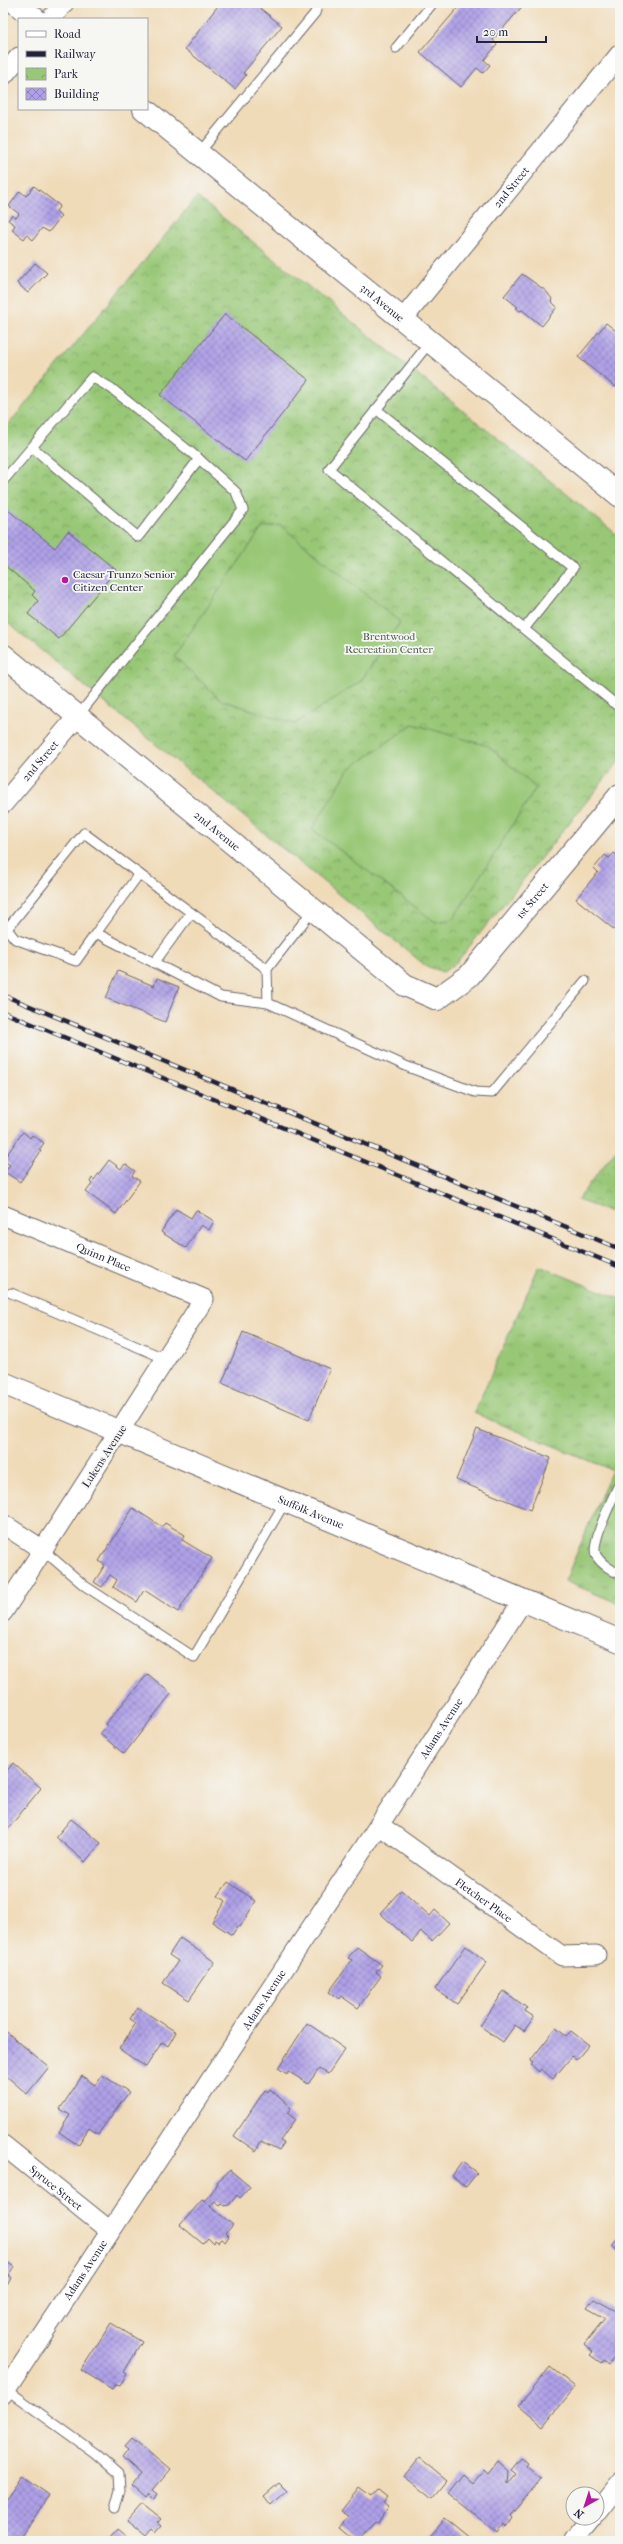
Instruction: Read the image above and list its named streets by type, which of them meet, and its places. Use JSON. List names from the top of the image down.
{
  "streets": {
    "street": [
      "2nd Street",
      "3rd Avenue",
      "2nd Avenue",
      "1st Street",
      "Quinn Place",
      "Lukens Avenue",
      "Suffolk Avenue",
      "Adams Avenue",
      "Fletcher Place",
      "Spruce Street"
    ]
  },
  "crossings": [
    ["2nd Street", "3rd Avenue"],
    ["2nd Street", "2nd Avenue"],
    ["2nd Avenue", "1st Street"],
    ["Quinn Place", "Lukens Avenue"],
    ["Lukens Avenue", "Suffolk Avenue"],
    ["Suffolk Avenue", "Adams Avenue"],
    ["Adams Avenue", "Fletcher Place"],
    ["Adams Avenue", "Spruce Street"]
  ],
  "parks": ["Brentwood Recreation Center"],
  "places": ["Caesar Trunzo Senior Citizen Center"],
  "legend": [
    "Road",
    "Railway",
    "Park",
    "Building"
  ],
  "scale_bar": "20 m",
  "north": "bottom left"
}
